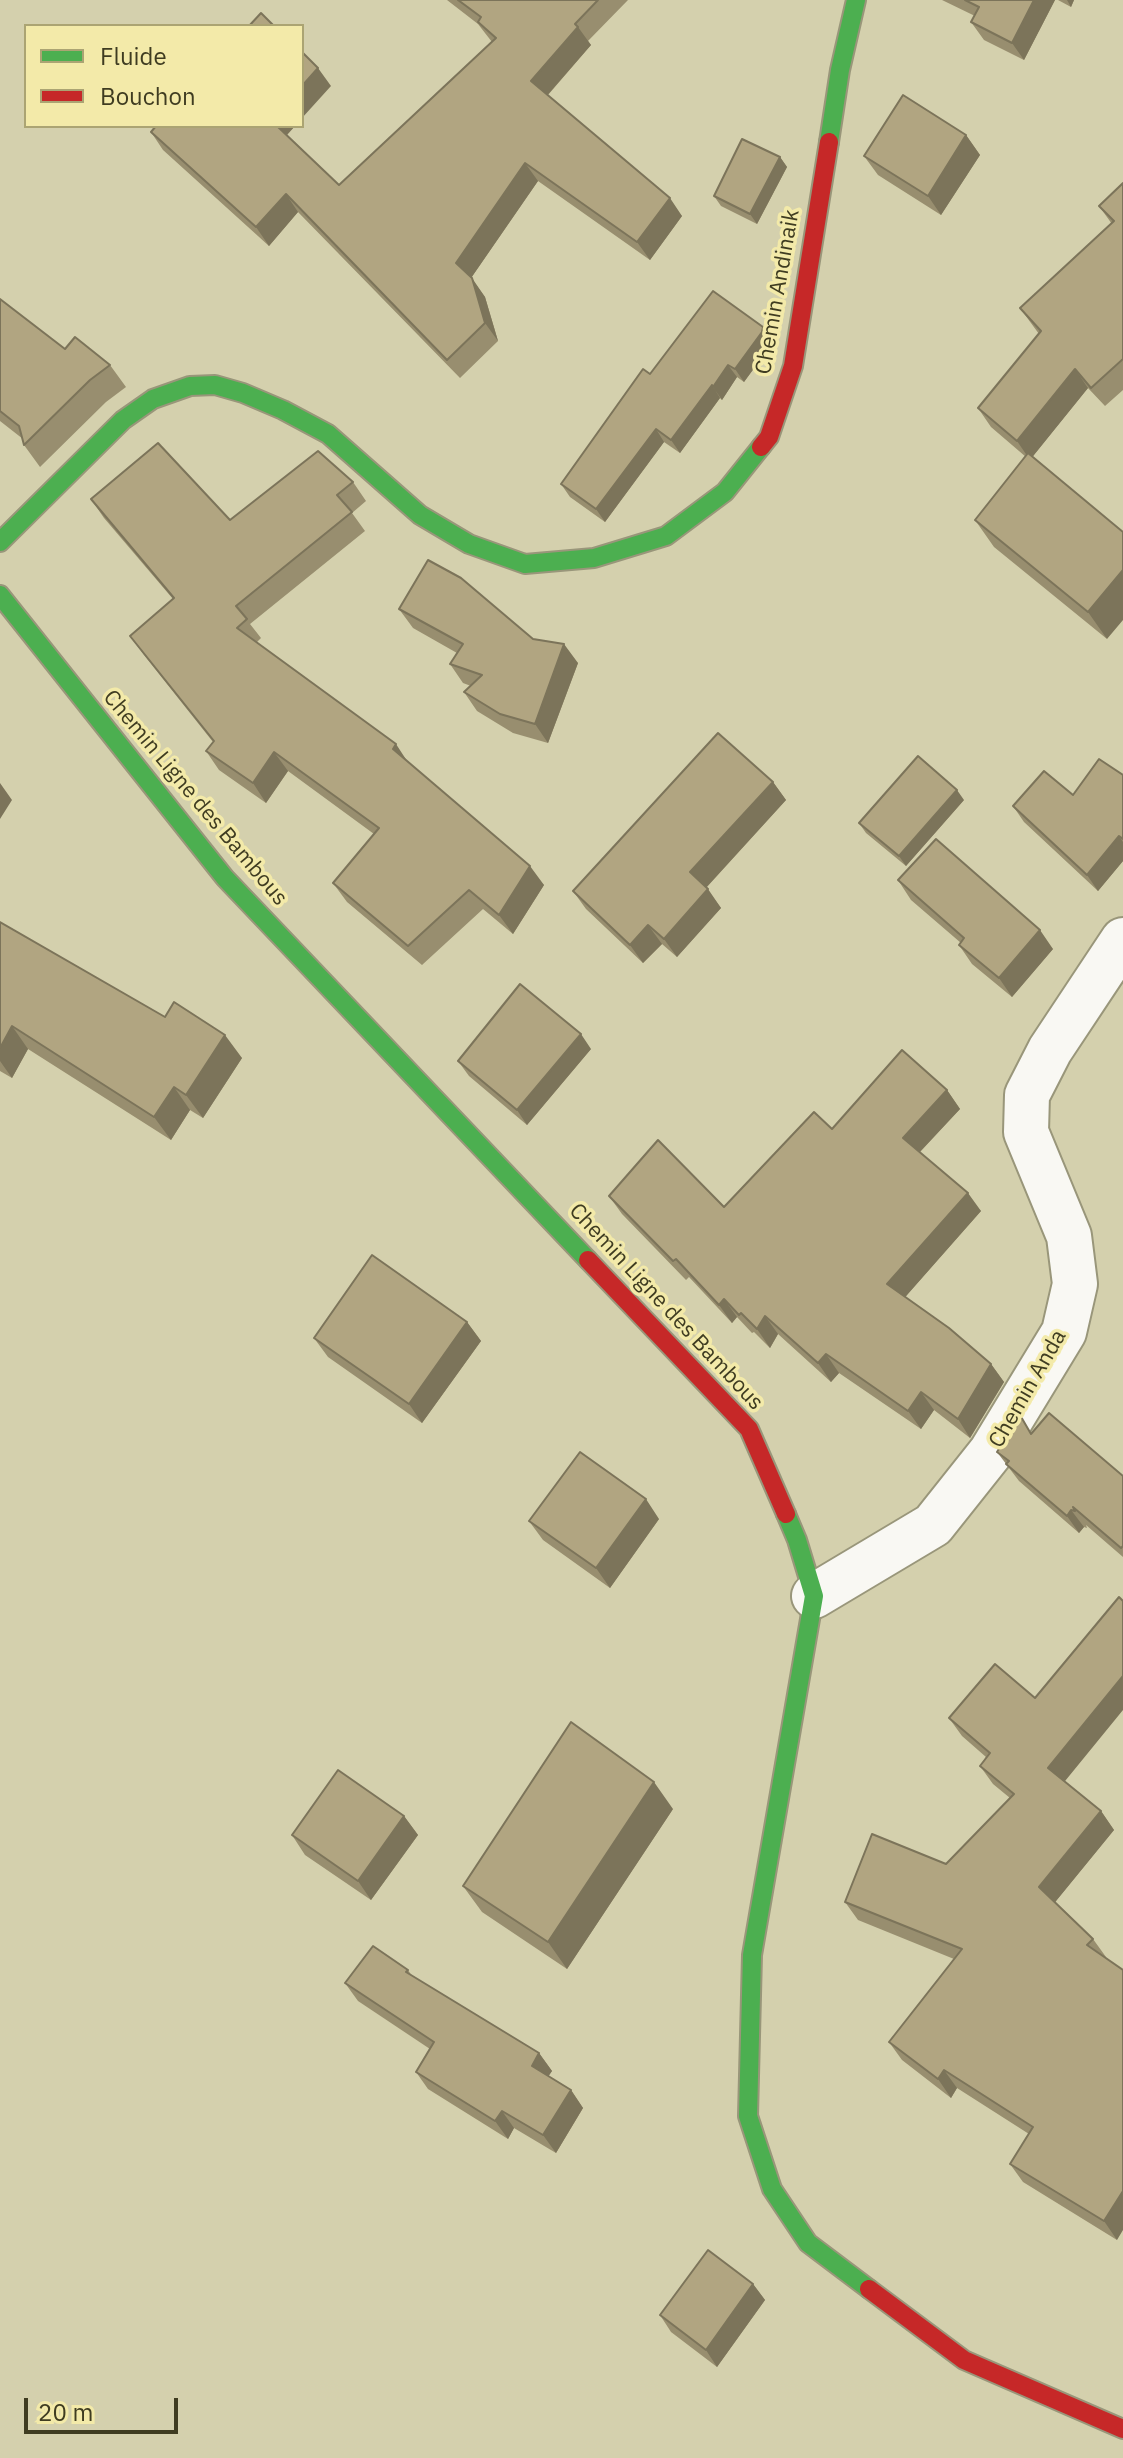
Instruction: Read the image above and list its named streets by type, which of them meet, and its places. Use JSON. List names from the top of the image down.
{
  "streets": {
    "main road": ["Chemin Andinaik", "Chemin Ligne des Bambous"],
    "street": ["Chemin Anda"]
  },
  "crossings": [
    ["Chemin Ligne des Bambous", "Chemin Anda"]
  ],
  "legend": ["Fluide", "Bouchon"],
  "scale_bar": "20 m"
}
